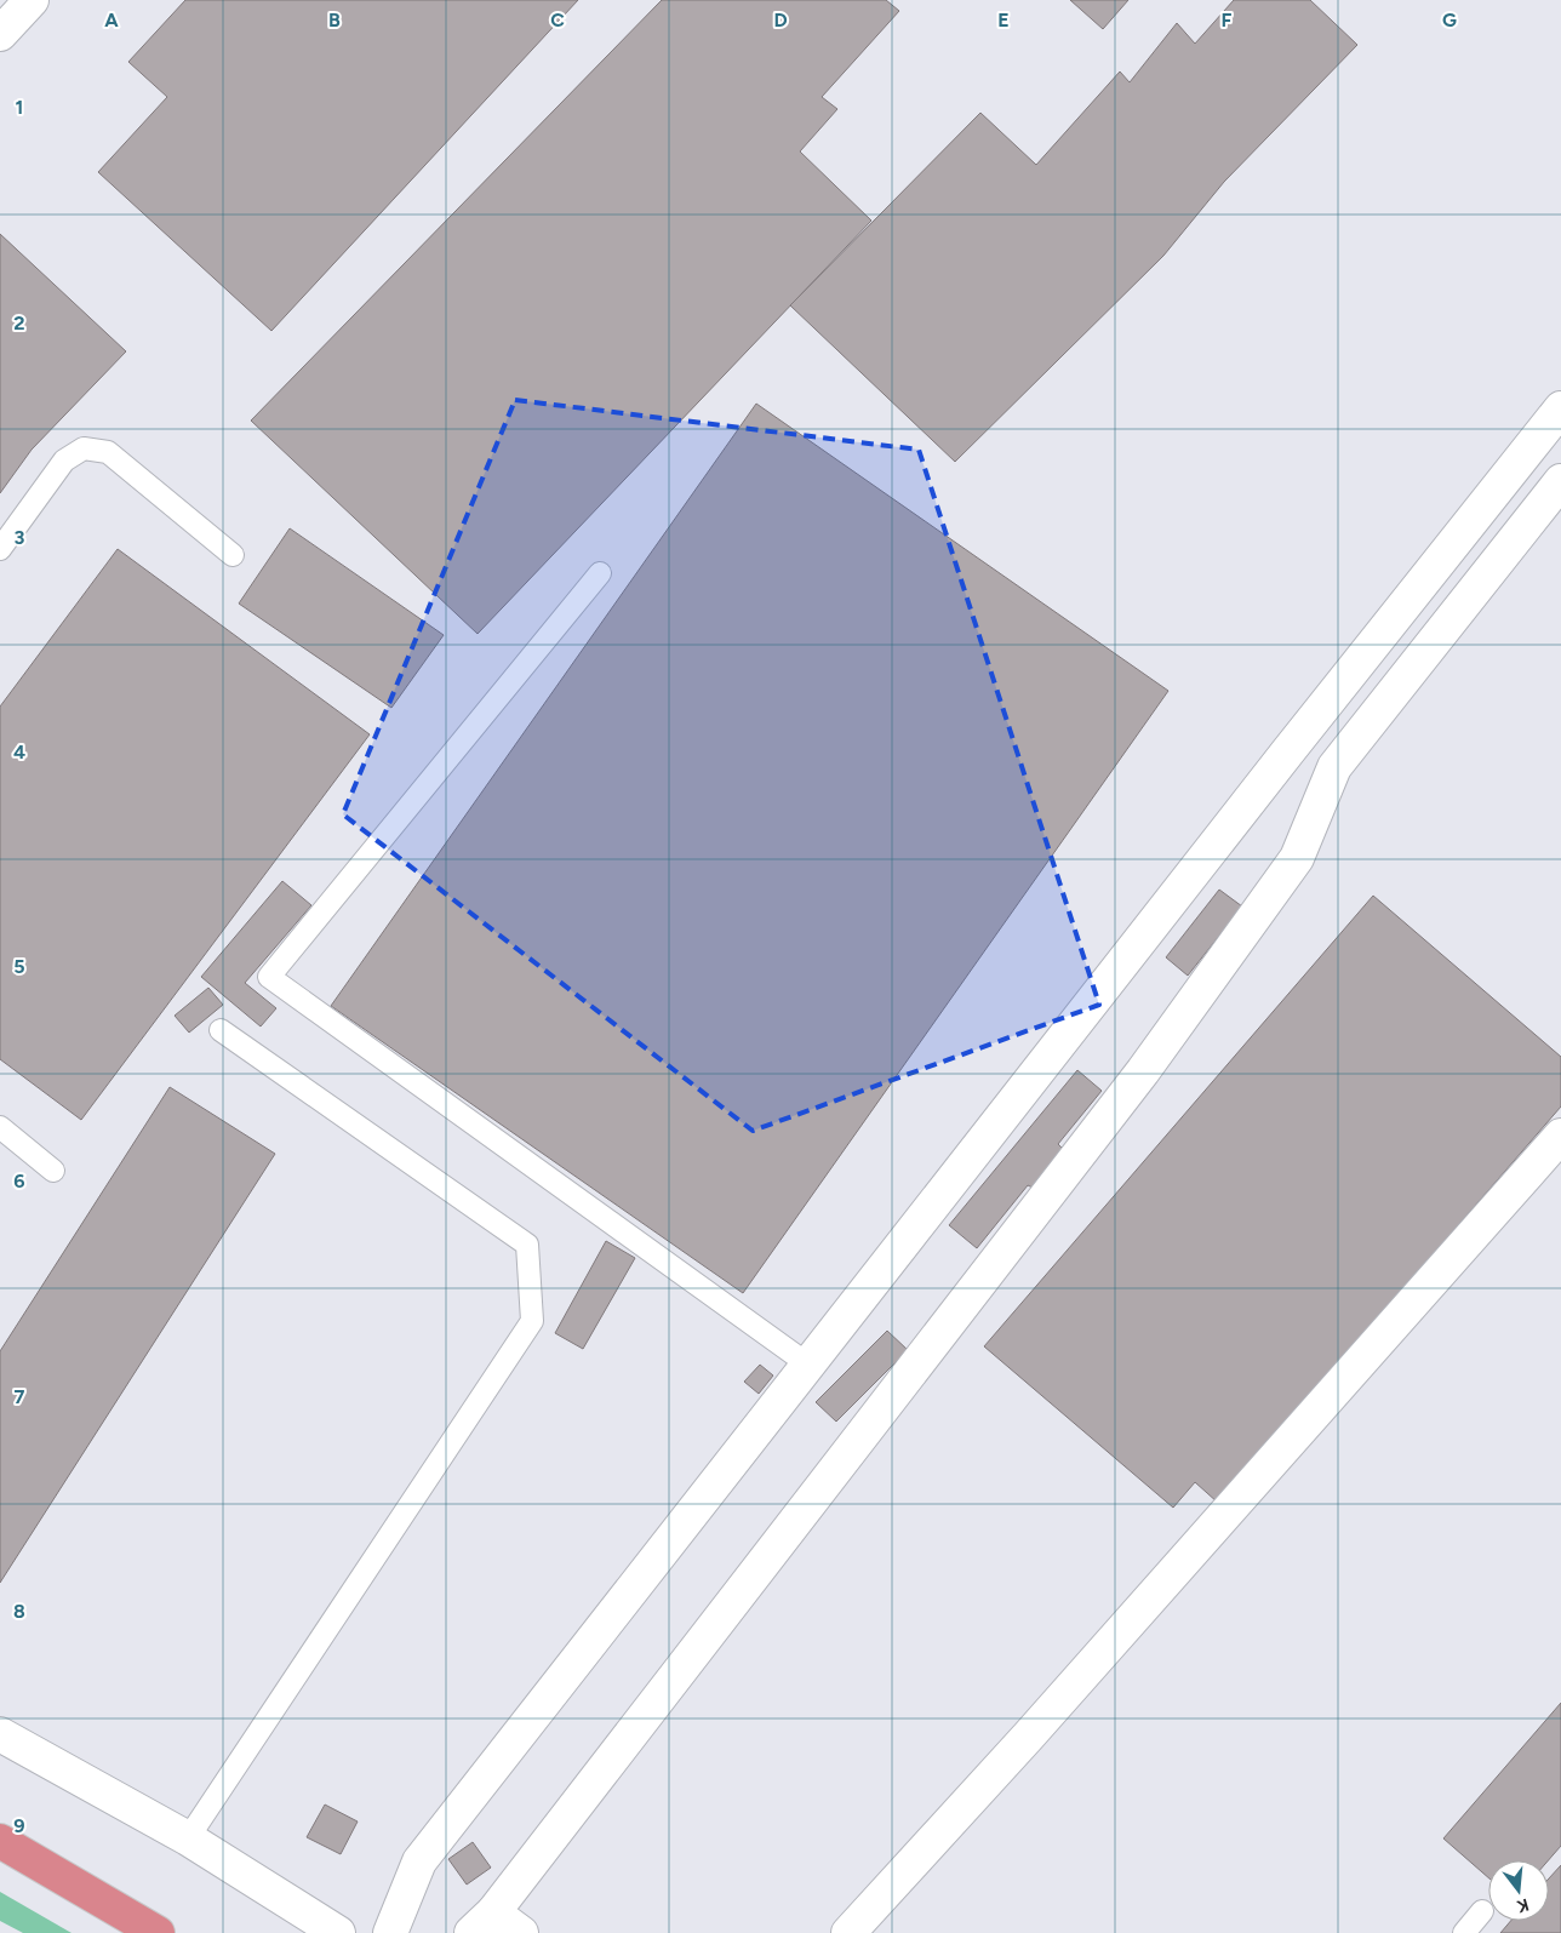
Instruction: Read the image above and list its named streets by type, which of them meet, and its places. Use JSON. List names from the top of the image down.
{
  "north": "bottom",
  "grid": {
    "columns": [
      "A",
      "B",
      "C",
      "D",
      "E",
      "F",
      "G"
    ],
    "rows": [
      "1",
      "2",
      "3",
      "4",
      "5",
      "6",
      "7",
      "8",
      "9"
    ]
  }
}
